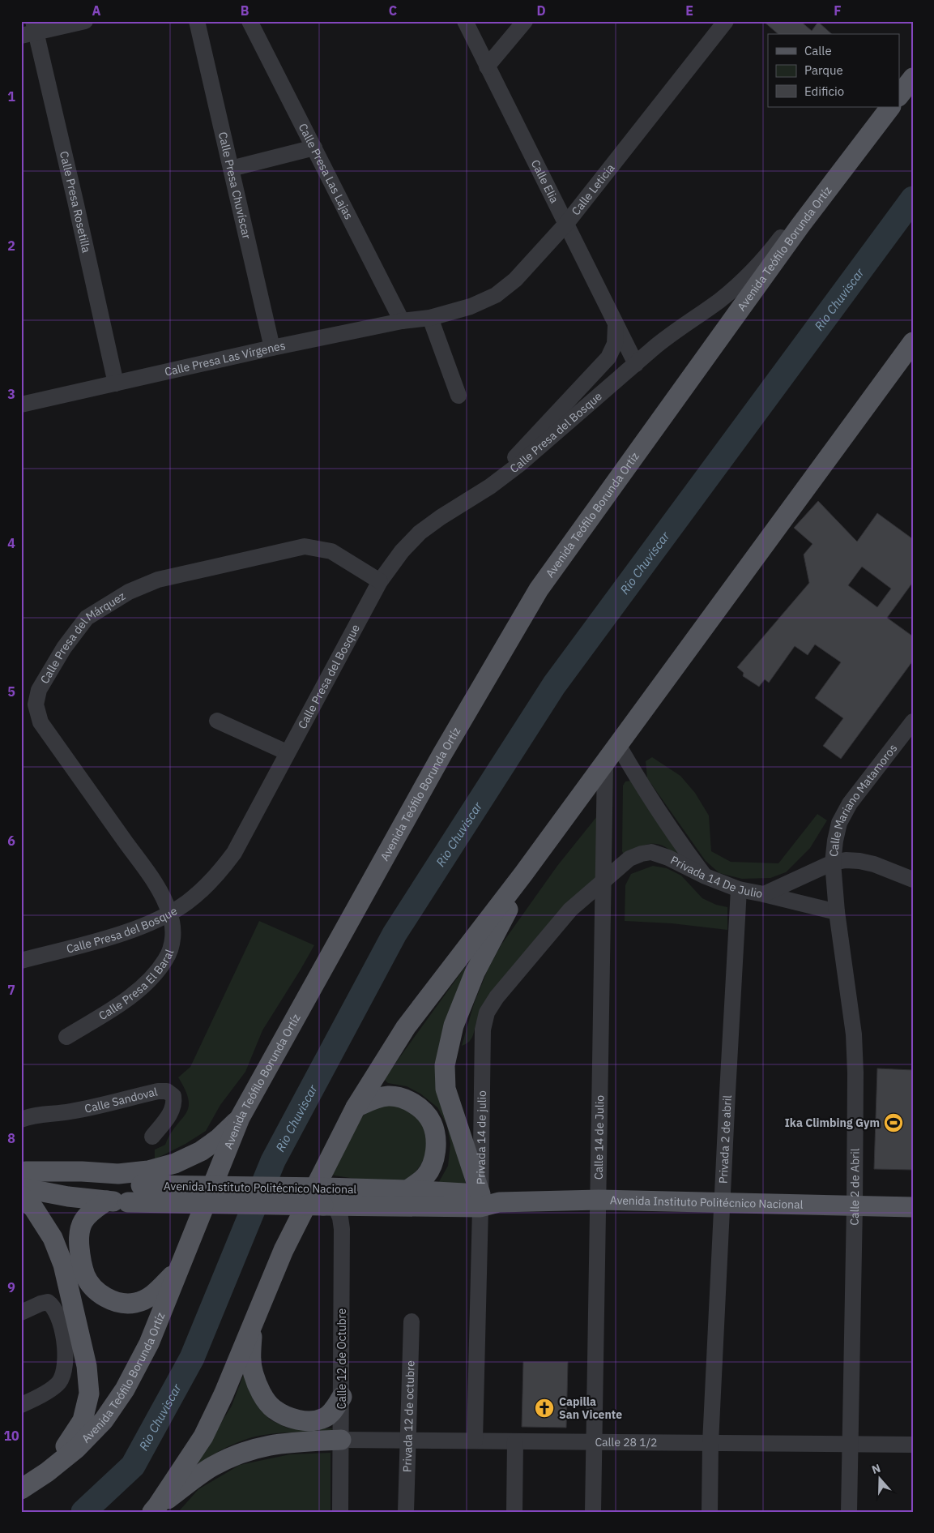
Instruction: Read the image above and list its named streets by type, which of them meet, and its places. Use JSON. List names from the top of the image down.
{
  "streets": {
    "main road": ["Avenida Teófilo Borunda Ortíz", "Avenida Instituto Politécnico Nacional"],
    "street": [
      "Calle Presa Las Lajas",
      "Calle Elia",
      "Calle Presa Chuvíscar",
      "Calle Leticia",
      "Calle Presa Rosetilla",
      "Calle Presa Las Vírgenes",
      "Calle Presa del Bosque",
      "Calle Presa del Márquez",
      "Calle Mariano Matamoros",
      "Privada 14 De Julio",
      "Calle Presa El Baral",
      "Calle Sandoval",
      "Privada 14 de julio",
      "Calle 14 de Julio",
      "Privada 2 de abril",
      "Calle 2 de Abril",
      "Calle 12 de Octubre",
      "Privada 12 de octubre",
      "Calle 28 1/2"
    ]
  },
  "crossings": [
    ["Calle Presa Las Lajas", "Calle Presa Las Vírgenes"],
    ["Calle Elia", "Calle Leticia"],
    ["Calle Elia", "Calle Presa del Bosque"],
    ["Calle Presa Chuvíscar", "Calle Presa Las Vírgenes"],
    ["Calle Leticia", "Calle Presa Las Vírgenes"],
    ["Calle Presa Rosetilla", "Calle Presa Las Vírgenes"],
    ["Avenida Teófilo Borunda Ortíz", "Calle Presa del Bosque"],
    ["Calle Presa del Bosque", "Calle Presa del Márquez"],
    ["Calle Presa del Bosque", "Calle Presa El Baral"],
    ["Calle Presa del Márquez", "Calle Presa El Baral"],
    ["Calle Mariano Matamoros", "Privada 14 De Julio"],
    ["Calle Mariano Matamoros", "Calle 2 de Abril"],
    ["Privada 14 De Julio", "Privada 14 de julio"],
    ["Privada 14 De Julio", "Calle 14 de Julio"],
    ["Privada 14 De Julio", "Privada 2 de abril"],
    ["Privada 14 De Julio", "Calle 2 de Abril"],
    ["Privada 14 de julio", "Calle 14 de Julio"],
    ["Privada 14 de julio", "Avenida Instituto Politécnico Nacional"],
    ["Privada 14 de julio", "Calle 28 1/2"],
    ["Calle 14 de Julio", "Avenida Instituto Politécnico Nacional"],
    ["Calle 14 de Julio", "Calle 28 1/2"],
    ["Privada 2 de abril", "Avenida Instituto Politécnico Nacional"],
    ["Privada 2 de abril", "Calle 28 1/2"],
    ["Calle 2 de Abril", "Avenida Instituto Politécnico Nacional"],
    ["Calle 2 de Abril", "Calle 28 1/2"],
    ["Avenida Instituto Politécnico Nacional", "Calle 12 de Octubre"],
    ["Calle 12 de Octubre", "Calle 28 1/2"],
    ["Privada 12 de octubre", "Calle 28 1/2"]
  ],
  "water": ["Rio Chuviscar"],
  "places": {
    "sports": ["Ika Climbing Gym"],
    "church": ["Capilla San Vicente"]
  },
  "legend": ["Calle", "Parque", "Edificio"],
  "north": "top",
  "grid": {
    "columns": [
      "A",
      "B",
      "C",
      "D",
      "E",
      "F"
    ],
    "rows": [
      "1",
      "2",
      "3",
      "4",
      "5",
      "6",
      "7",
      "8",
      "9",
      "10"
    ]
  }
}
